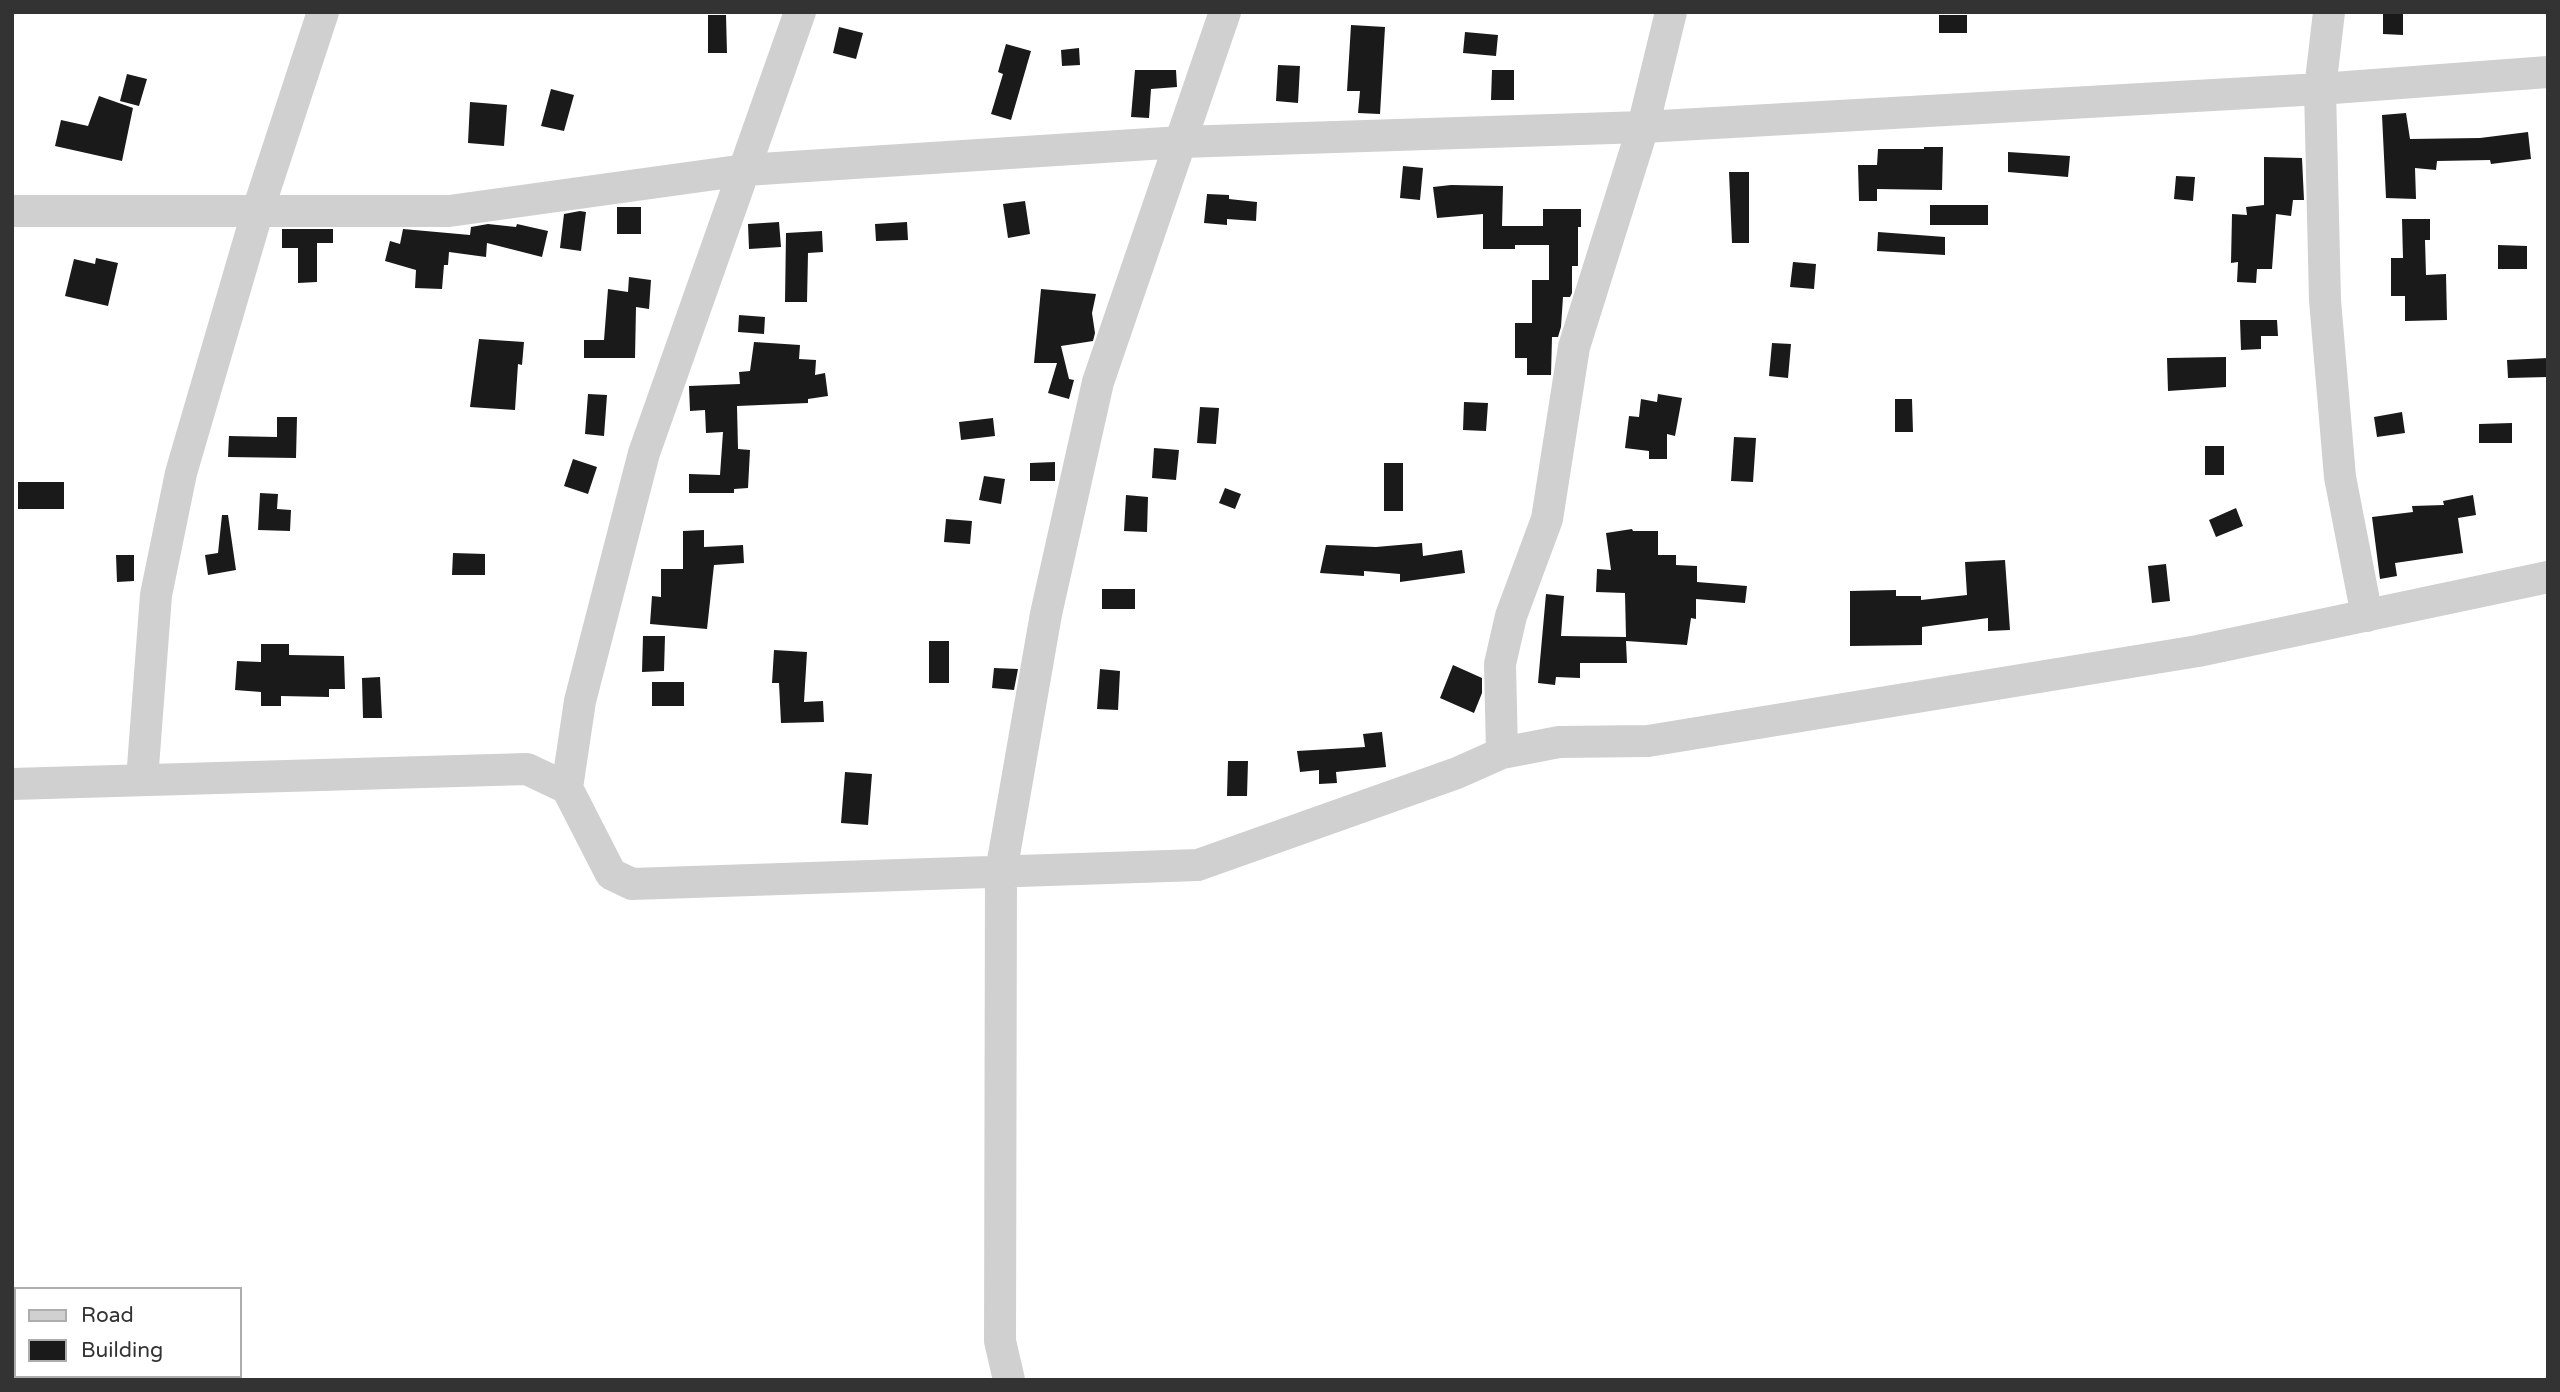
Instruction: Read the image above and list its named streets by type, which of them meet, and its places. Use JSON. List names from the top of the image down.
{
  "legend": ["Road", "Building"]
}
